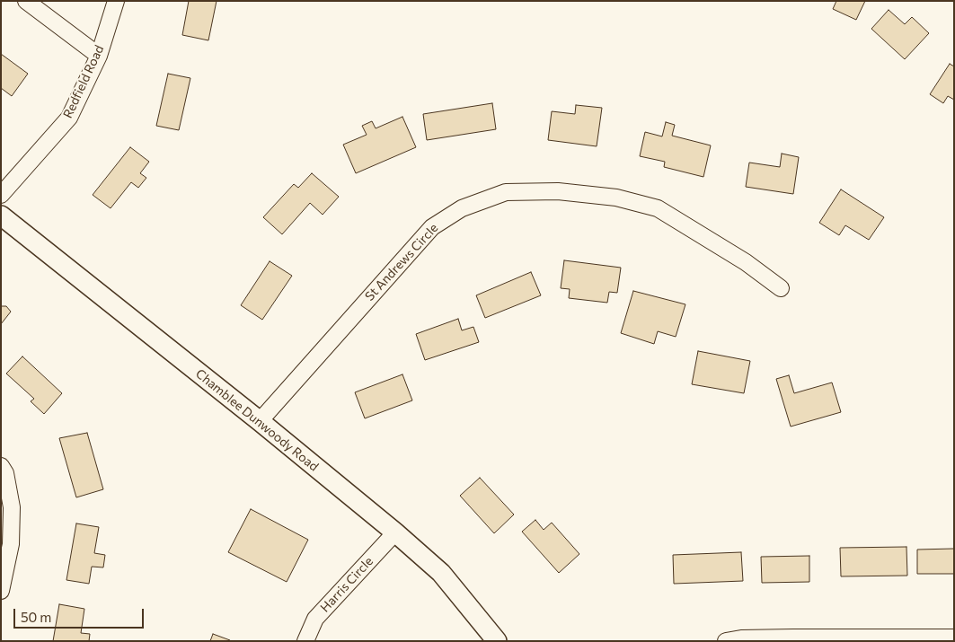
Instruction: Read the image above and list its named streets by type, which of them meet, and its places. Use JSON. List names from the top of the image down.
{
  "streets": {
    "street": [
      "Redfield Road",
      "St Andrews Circle",
      "Chamblee Dunwoody Road",
      "Harris Circle"
    ]
  },
  "crossings": [
    ["St Andrews Circle", "Chamblee Dunwoody Road"],
    ["Chamblee Dunwoody Road", "Harris Circle"]
  ],
  "scale_bar": "50 m"
}
